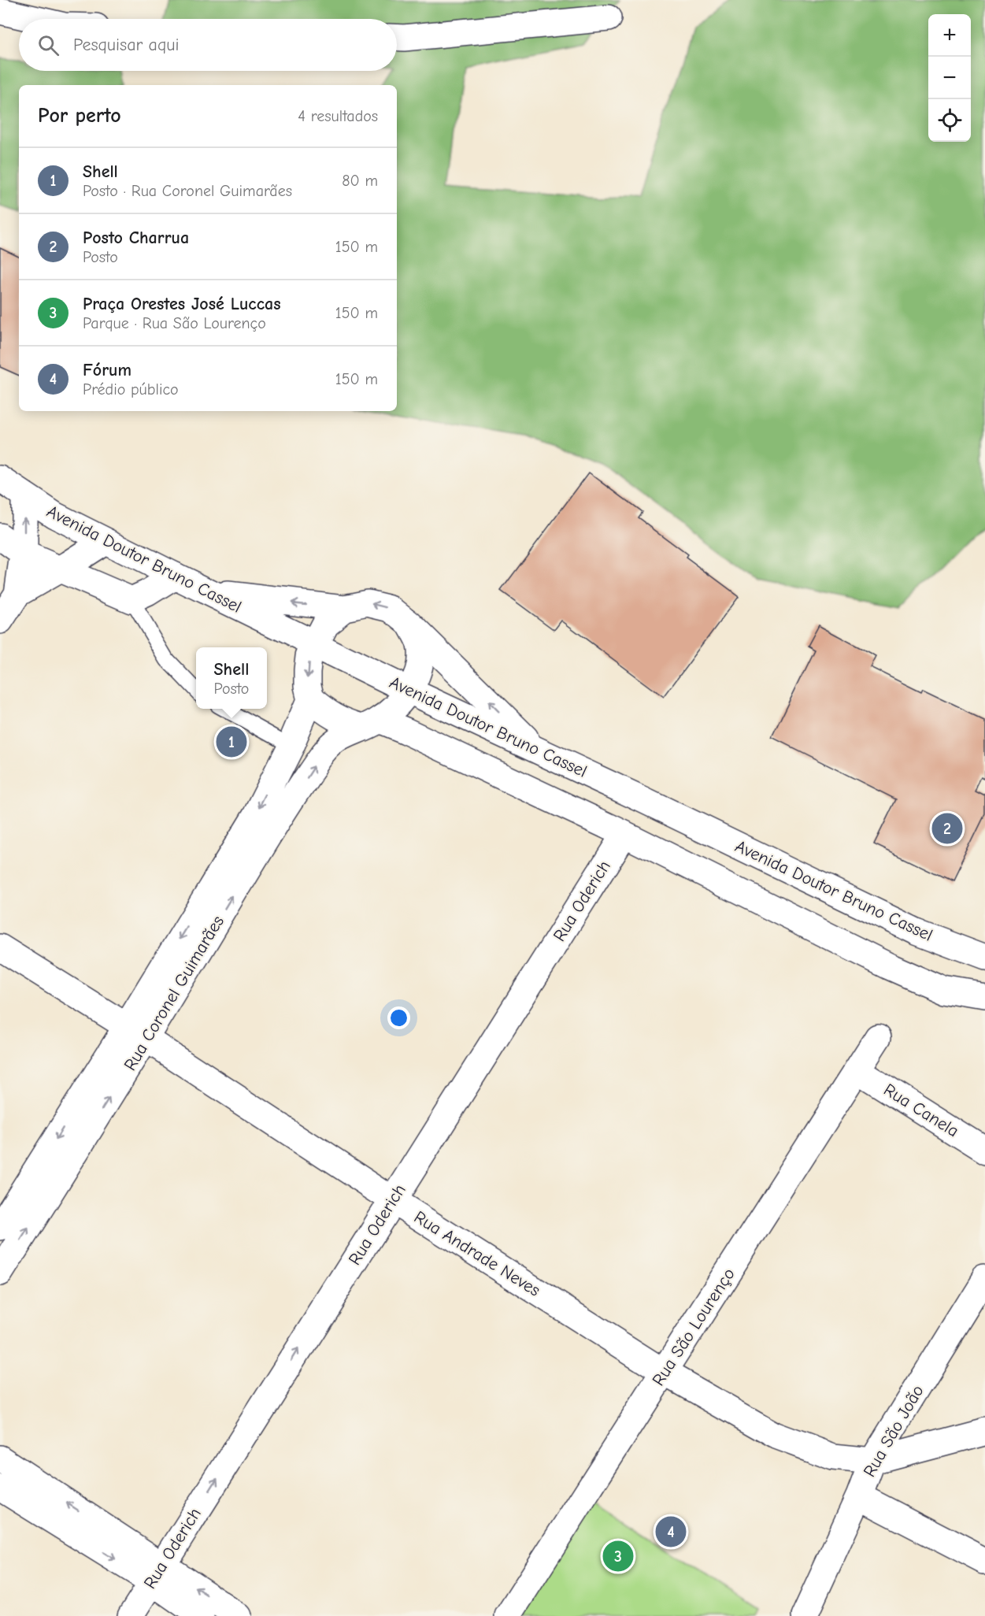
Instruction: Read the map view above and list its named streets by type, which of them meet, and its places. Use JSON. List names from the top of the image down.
{
  "streets": {
    "street": [
      "Avenida Doutor Bruno Cassel",
      "Rua Oderich",
      "Rua Coronel Guimarães",
      "Rua Canela",
      "Rua Andrade Neves",
      "Rua São Lourenço",
      "Rua São João"
    ]
  },
  "crossings": [
    ["Avenida Doutor Bruno Cassel", "Rua Coronel Guimarães"],
    ["Rua Oderich", "Rua Andrade Neves"],
    ["Rua Coronel Guimarães", "Rua Andrade Neves"],
    ["Rua Canela", "Rua São Lourenço"],
    ["Rua Andrade Neves", "Rua São Lourenço"],
    ["Rua Andrade Neves", "Rua São João"]
  ],
  "one_way": ["Rua Oderich"],
  "page": {
    "map_buttons": ["+", "−"],
    "search": "Pesquisar aqui",
    "heading": ["Por perto", "4 resultados"],
    "list": [
      {
        "mark": "1",
        "name": "Shell",
        "note": "Posto · Rua Coronel Guimarães",
        "value": "80 m"
      },
      {
        "mark": "2",
        "name": "Posto Charrua",
        "note": "Posto",
        "value": "150 m"
      },
      {
        "mark": "3",
        "name": "Praça Orestes José Luccas",
        "note": "Parque · Rua São Lourenço",
        "value": "150 m"
      },
      {
        "mark": "4",
        "name": "Fórum",
        "note": "Prédio público",
        "value": "150 m"
      }
    ],
    "popup": ["Shell", "Posto"],
    "pins": [
      "1",
      "2",
      "4",
      "3"
    ]
  }
}
